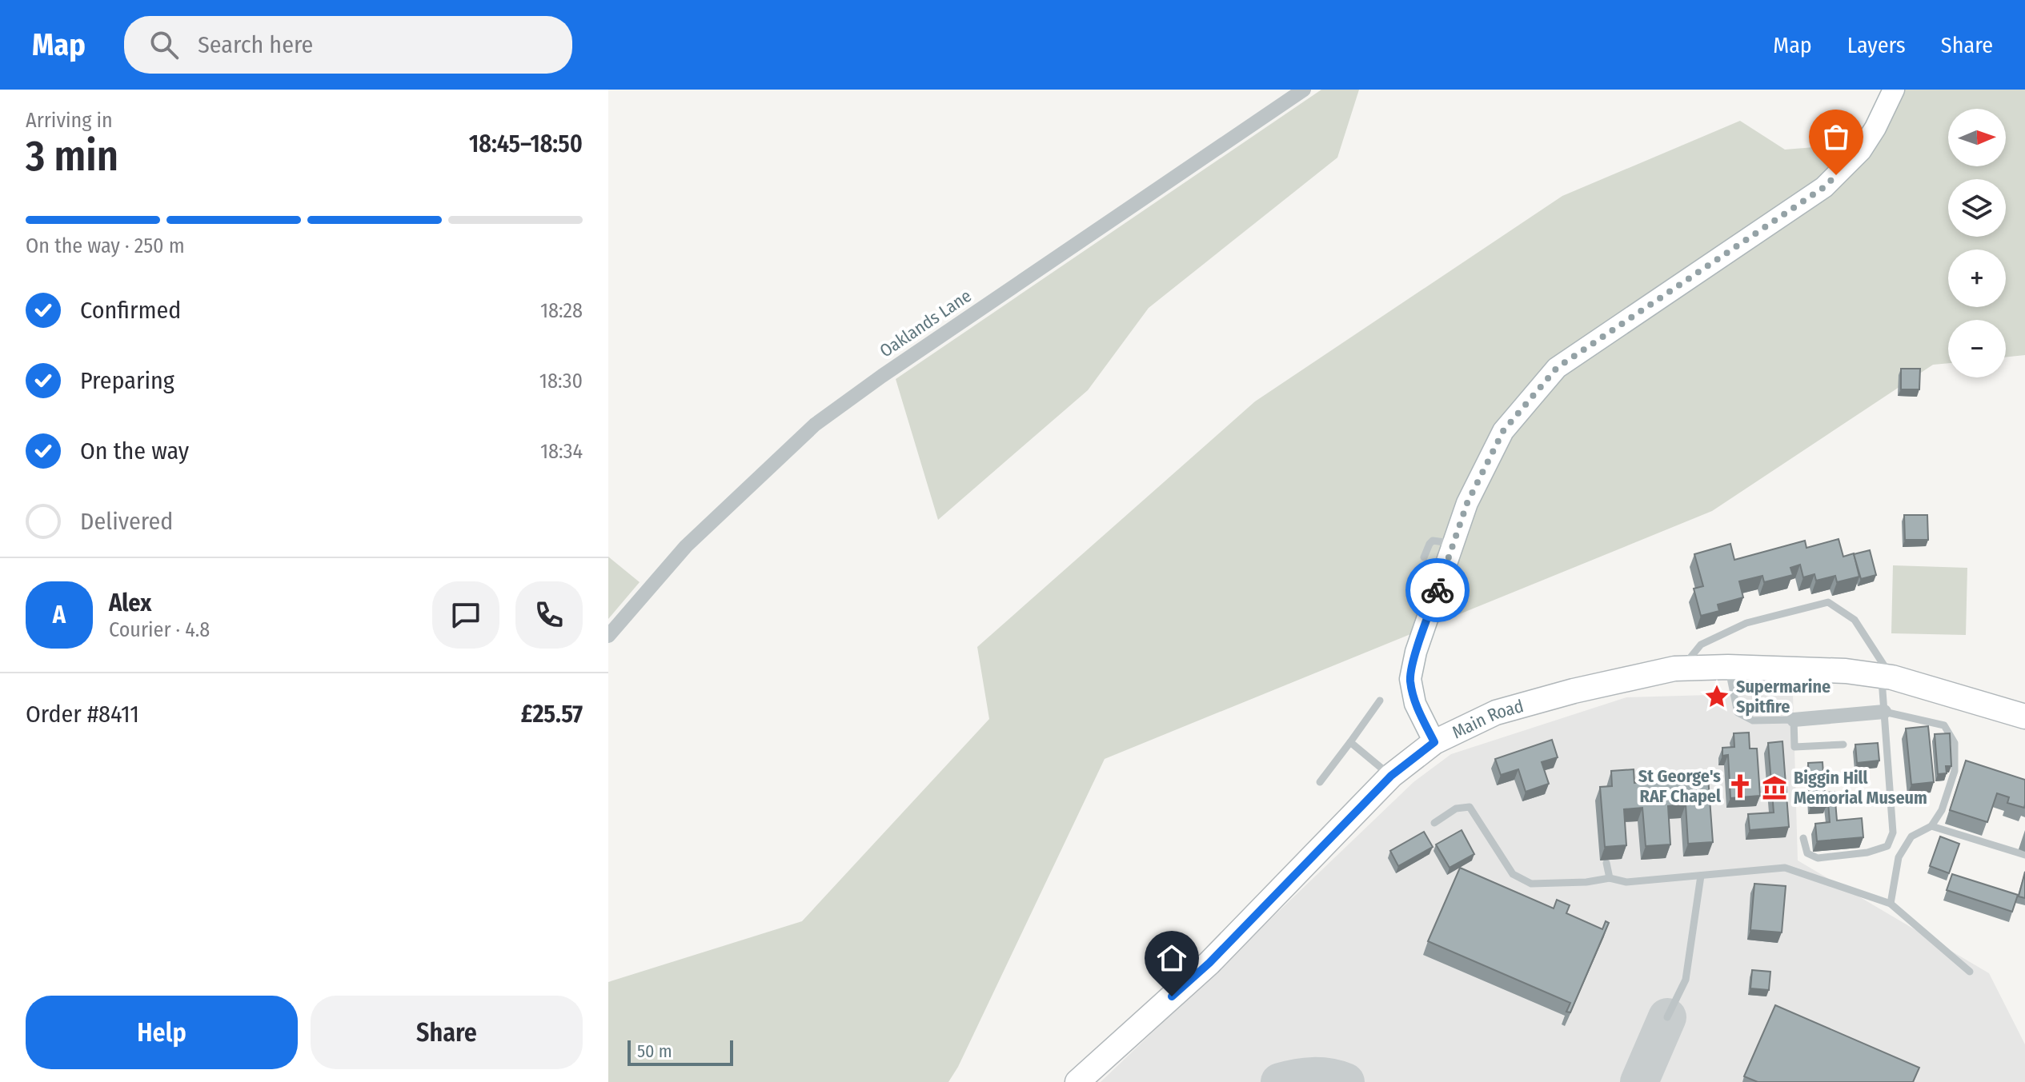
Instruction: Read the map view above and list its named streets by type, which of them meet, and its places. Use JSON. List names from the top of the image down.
{
  "streets": {
    "main road": ["Main Road"],
    "street": ["Oaklands Lane"]
  },
  "places": {
    "place": ["Supermarine Spitfire"],
    "church": ["St George's RAF Chapel"],
    "museum": ["Biggin Hill Memorial Museum"]
  },
  "scale_bar": "50 m",
  "north": "right",
  "page": {
    "header": "Map",
    "search": "Search here",
    "nav": ["Map", "Layers", "Share"],
    "heading": ["3 min", "Arriving in", "18:45–18:50"],
    "panel": [
      "Alex",
      "Courier · 4.8",
      "Order #8411",
      "£25.57"
    ],
    "map_buttons": ["+", "−"],
    "bar": "On the way · 250 m",
    "list": [
      ["Confirmed", "18:28"],
      ["Preparing", "18:30"],
      ["On the way", "18:34"],
      "Delivered"
    ],
    "round": "A",
    "buttons": ["Help", "Share"],
    "scale": "50 m"
  }
}
